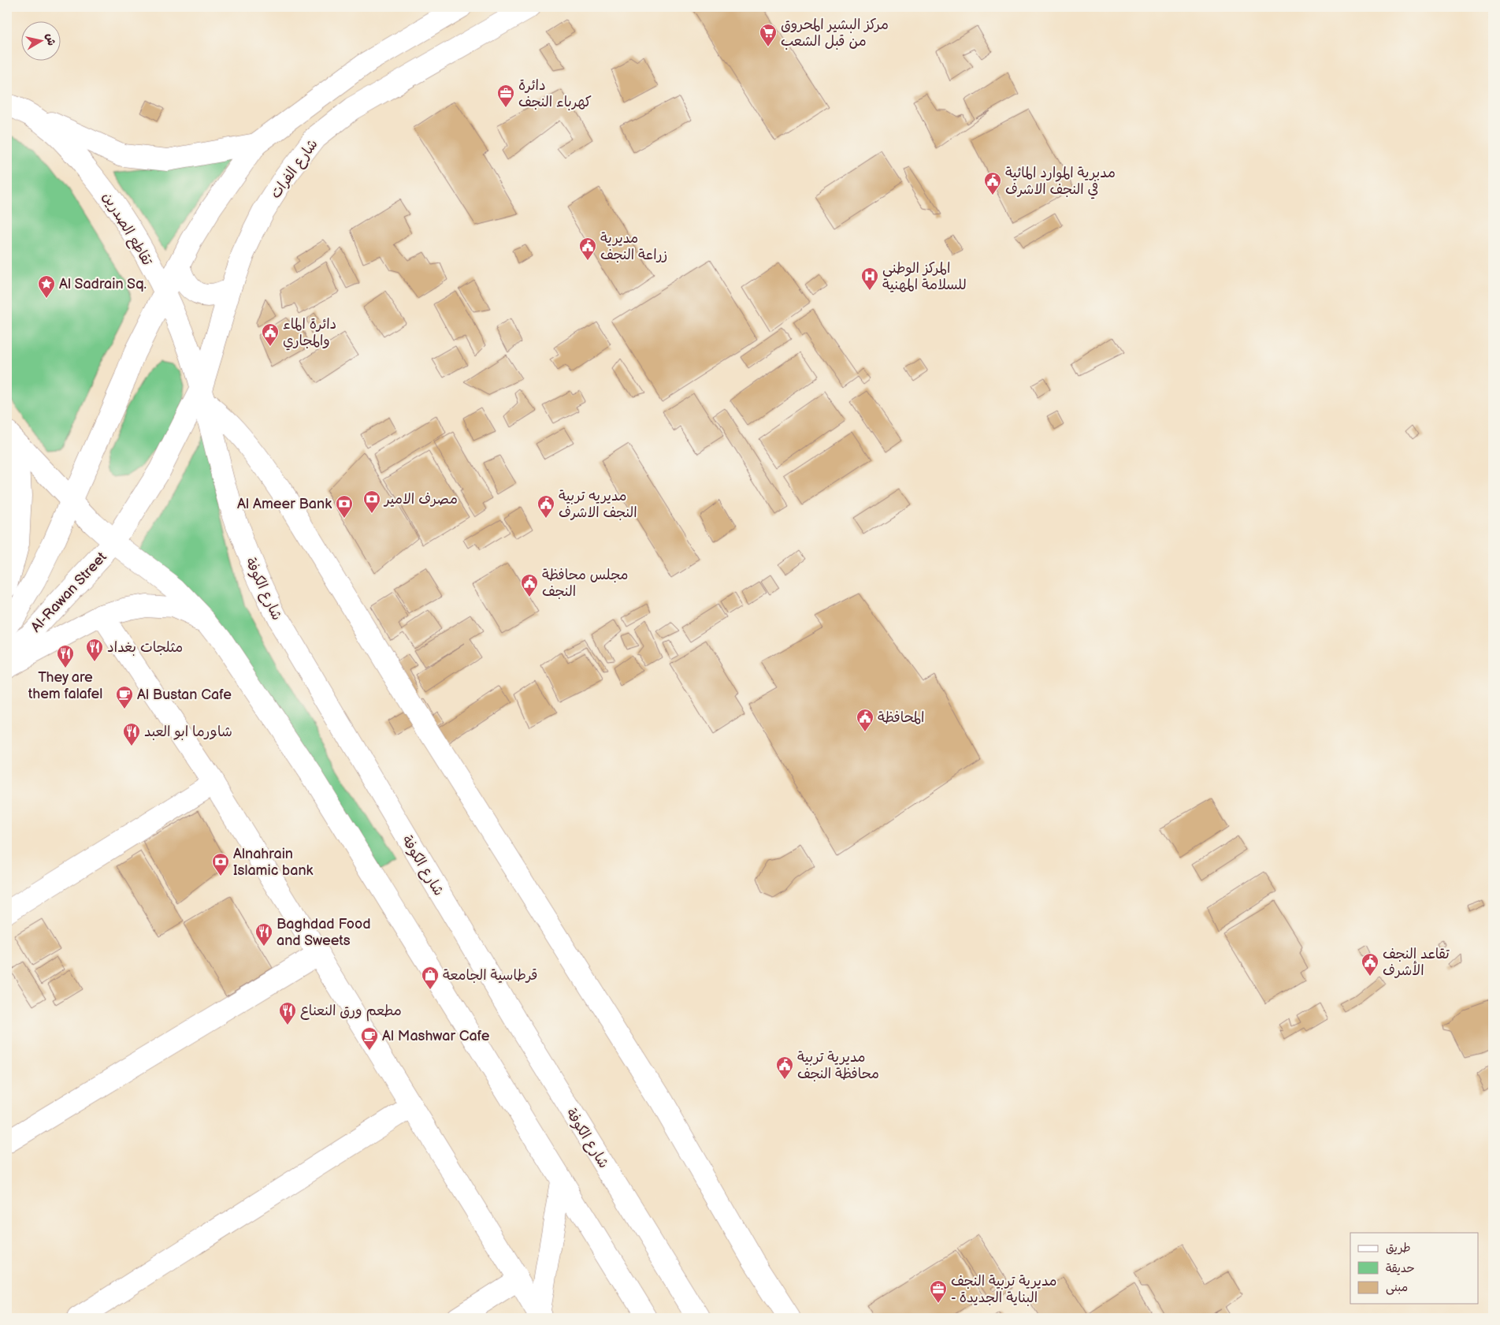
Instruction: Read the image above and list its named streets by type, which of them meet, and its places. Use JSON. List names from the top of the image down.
{
  "streets": {
    "main road": [
      "شارع الفرات",
      "تقاطع الصدرين",
      "شارع الكوفة",
      "Al-Rawan Street"
    ]
  },
  "crossings": [
    ["شارع الفرات", "تقاطع الصدرين"],
    ["شارع الفرات", "شارع الكوفة"],
    ["شارع الفرات", "Al-Rawan Street"],
    ["تقاطع الصدرين", "شارع الكوفة"],
    ["تقاطع الصدرين", "Al-Rawan Street"],
    ["شارع الكوفة", "Al-Rawan Street"]
  ],
  "places": {
    "supermarket": ["مركز البشير المحروق من قبل الشعب"],
    "office": ["دائرة كهرباء النجف", "مديرية تربية النجف - البناية الجديدة"],
    "public building": [
      "مديرية الموارد المائية في النجف الاشرف",
      "مديرية زراعة النجف",
      "دائرة الماء والمجاري",
      "مديريه تربية النجف الاشرف",
      "مجلس محافظة النجف",
      "المحافظة",
      "تقاعد النجف الأشرف",
      "مديرية تربية محافظة النجف"
    ],
    "hospital": ["المركز الوطني للسلامة المهنية"],
    "place": ["Al Sadrain Sq."],
    "bank": ["مصرف الامير", "Al Ameer Bank", "Alnahrain Islamic bank"],
    "restaurant": [
      "مثلجات بغداد",
      "They are them falafel",
      "شاورما ابو العبد",
      "Baghdad Food and Sweets",
      "مطعم ورق النعناع"
    ],
    "cafe": ["Al Bustan Cafe", "Al Mashwar Cafe"],
    "shop": ["قرطاسية الجامعة"]
  },
  "legend": ["طريق", "حديقة", "مبنى"],
  "north": "right"
}
